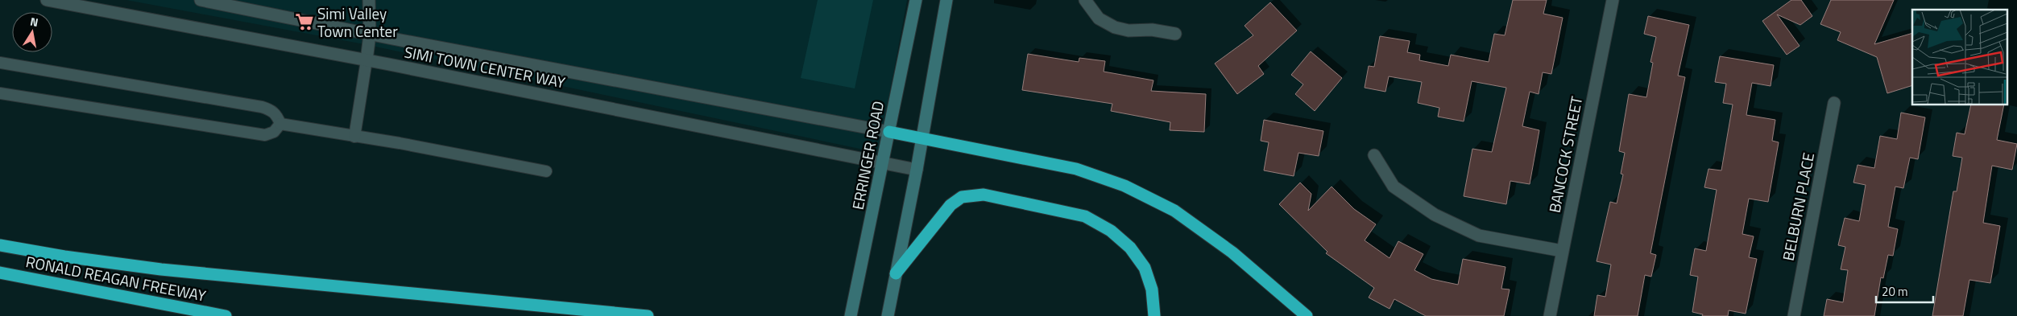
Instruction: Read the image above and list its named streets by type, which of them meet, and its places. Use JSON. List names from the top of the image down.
{
  "streets": {
    "highway": ["RONALD REAGAN FREEWAY"],
    "main road": ["ERRINGER ROAD"],
    "street": ["SIMI TOWN CENTER WAY", "BANCOCK STREET", "BELBURN PLACE"]
  },
  "crossings": [
    ["SIMI TOWN CENTER WAY", "ERRINGER ROAD"]
  ],
  "places": {
    "supermarket": ["Simi Valley Town Center"]
  },
  "scale_bar": "20 m",
  "north": "top"
}
